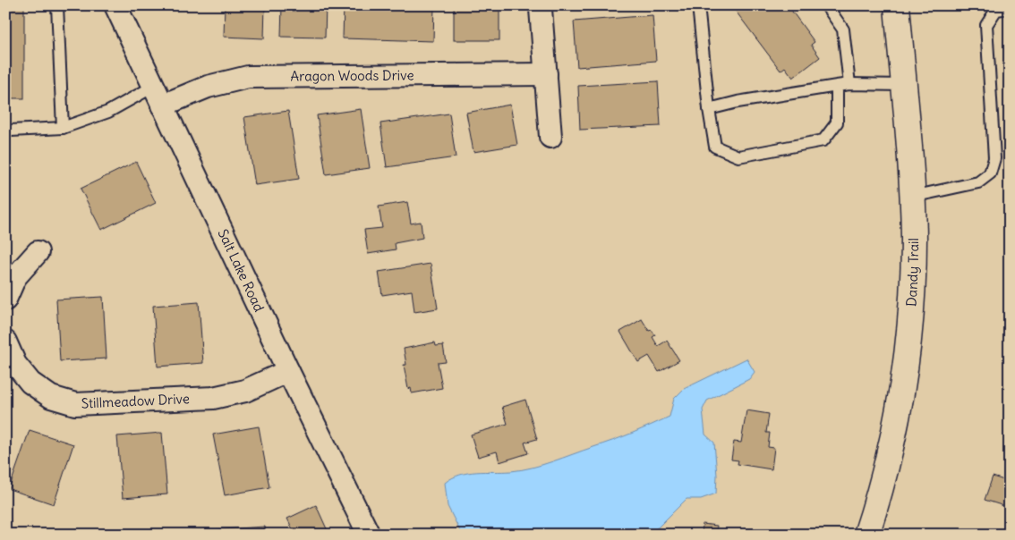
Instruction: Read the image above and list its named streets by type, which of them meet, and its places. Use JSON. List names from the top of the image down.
{
  "streets": {
    "main road": ["Dandy Trail"],
    "street": ["Aragon Woods Drive", "Salt Lake Road", "Stillmeadow Drive"]
  },
  "crossings": [
    ["Aragon Woods Drive", "Salt Lake Road"],
    ["Salt Lake Road", "Stillmeadow Drive"]
  ]
}
